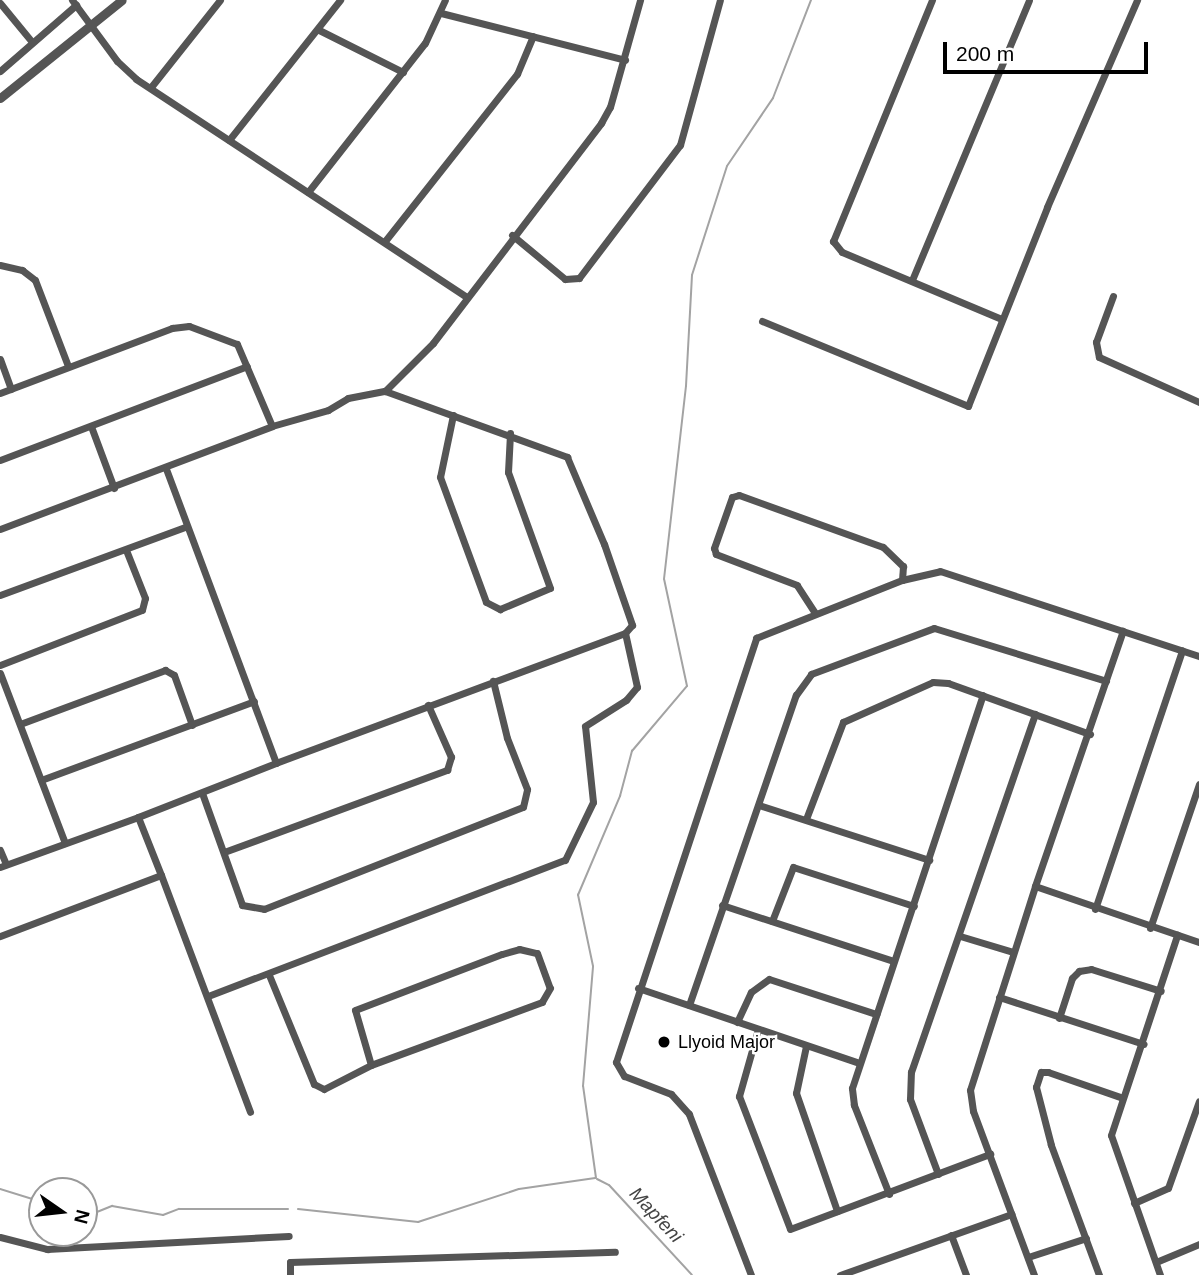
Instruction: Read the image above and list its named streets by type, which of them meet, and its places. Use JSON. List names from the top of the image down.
{
  "water": ["Mapfeni"],
  "places": ["Llyoid Major"],
  "scale_bar": "200 m",
  "north": "right"
}
